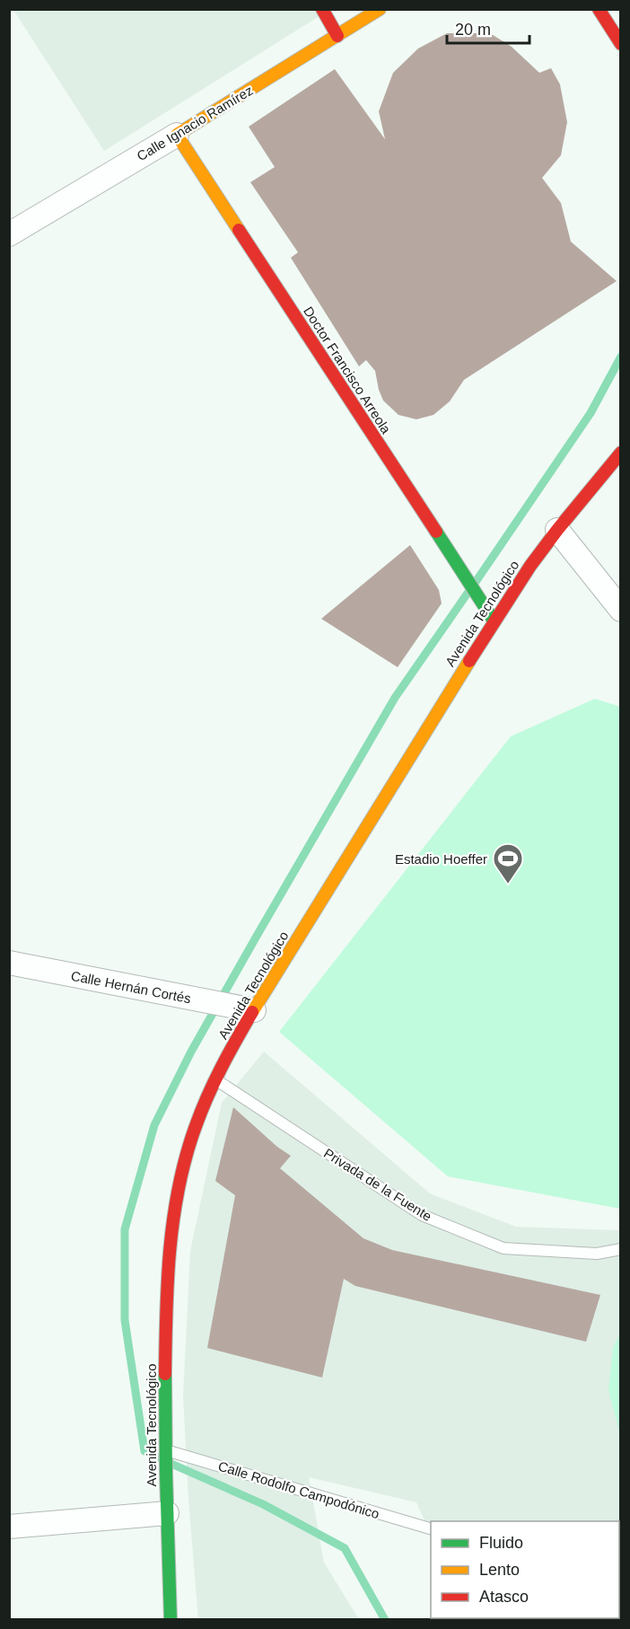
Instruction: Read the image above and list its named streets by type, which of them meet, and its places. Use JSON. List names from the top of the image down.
{
  "streets": {
    "main road": ["Calle Ignacio Ramírez", "Doctor Francisco Arreola", "Avenida Tecnológico"],
    "street": ["Calle Hernán Cortés"],
    "lane": ["Privada de la Fuente", "Calle Rodolfo Campodónico"]
  },
  "crossings": [
    ["Calle Ignacio Ramírez", "Doctor Francisco Arreola"],
    ["Doctor Francisco Arreola", "Avenida Tecnológico"],
    ["Avenida Tecnológico", "Calle Hernán Cortés"],
    ["Avenida Tecnológico", "Privada de la Fuente"],
    ["Avenida Tecnológico", "Calle Rodolfo Campodónico"]
  ],
  "places": {
    "sports": ["Estadio Hoeffer"]
  },
  "legend": ["Fluido", "Lento", "Atasco"],
  "scale_bar": "20 m"
}
